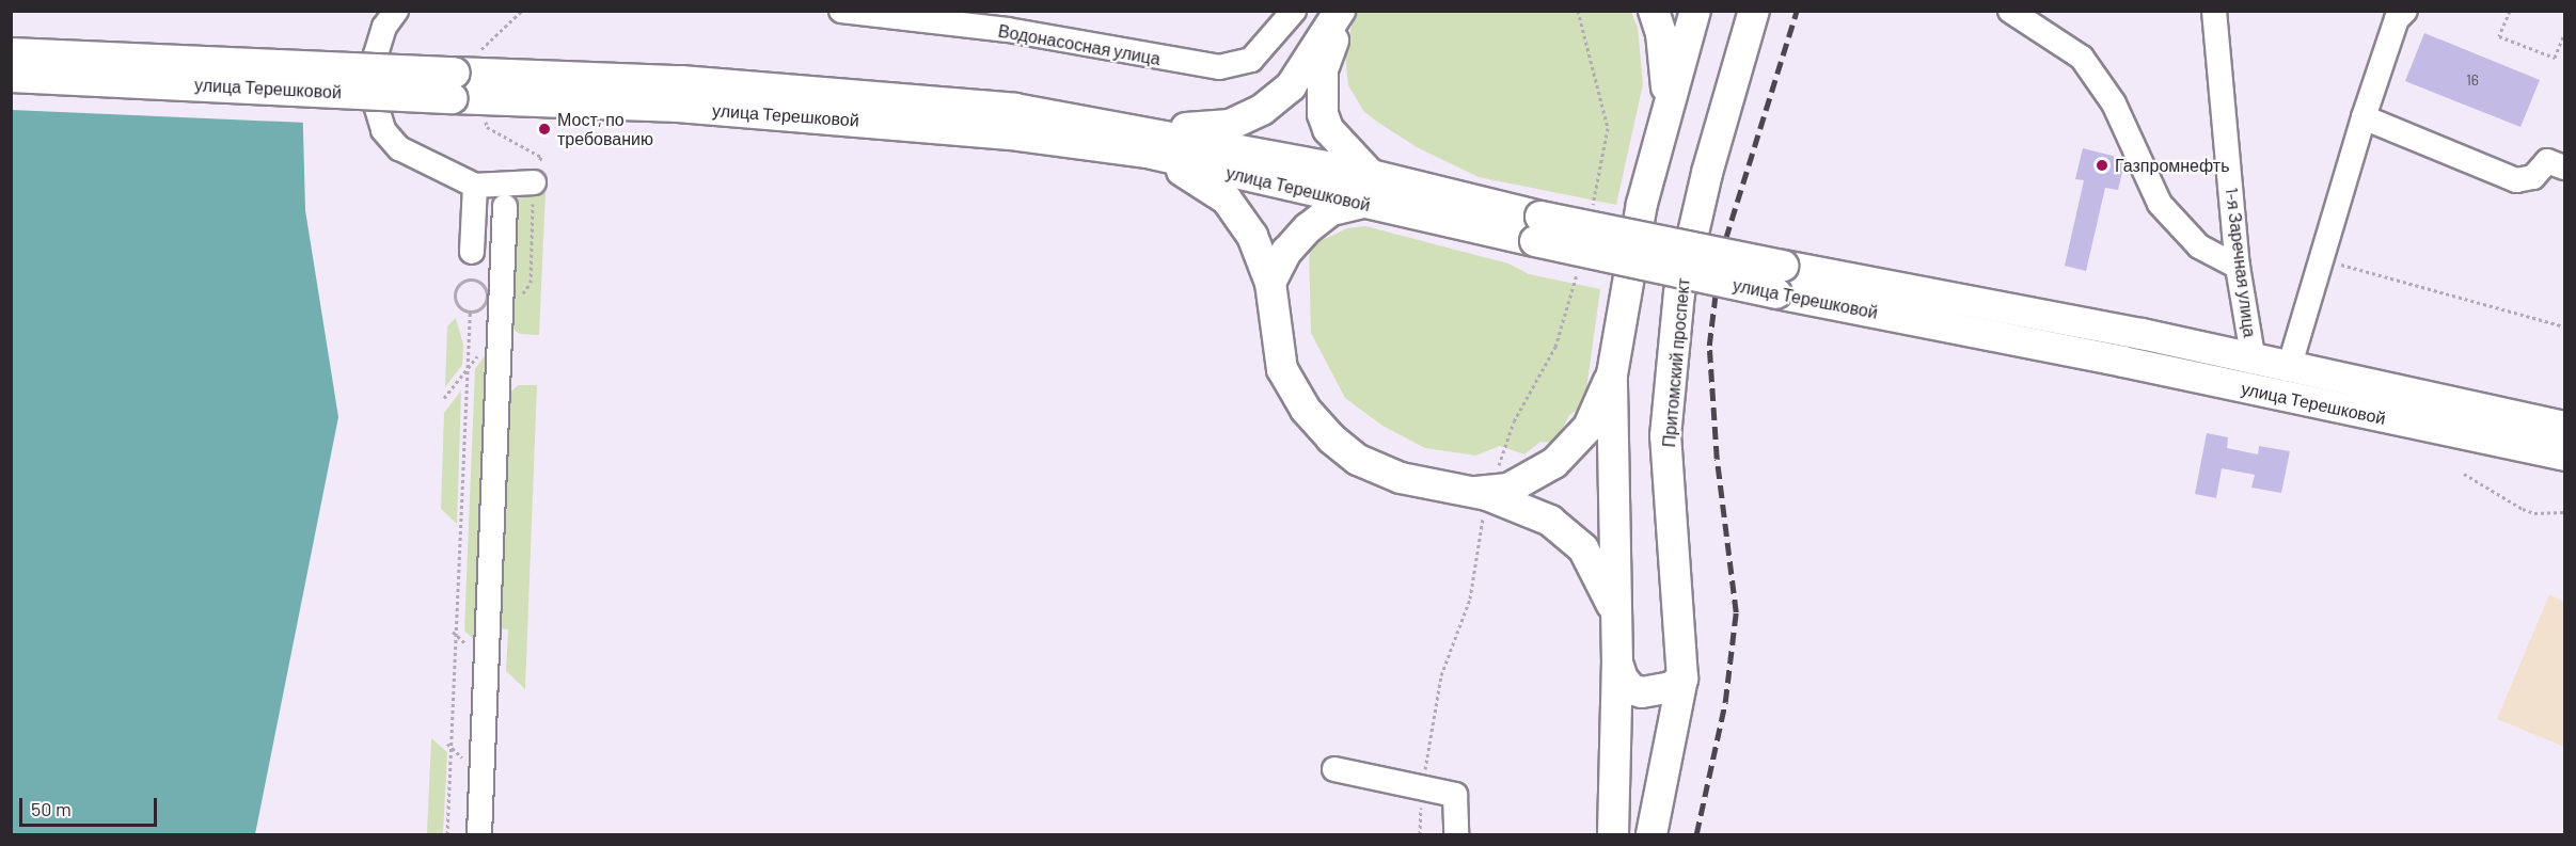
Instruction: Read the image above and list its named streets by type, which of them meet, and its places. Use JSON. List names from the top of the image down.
{
  "streets": {
    "main road": ["улица Терешковой", "Притомский проспект"],
    "street": ["Водонасосная улица", "1-я Заречная улица"]
  },
  "crossings": [
    ["улица Терешковой", "1-я Заречная улица"]
  ],
  "places": ["Мост, по требованию", "Газпромнефть"],
  "house_numbers": ["16"],
  "scale_bar": "50 m"
}
